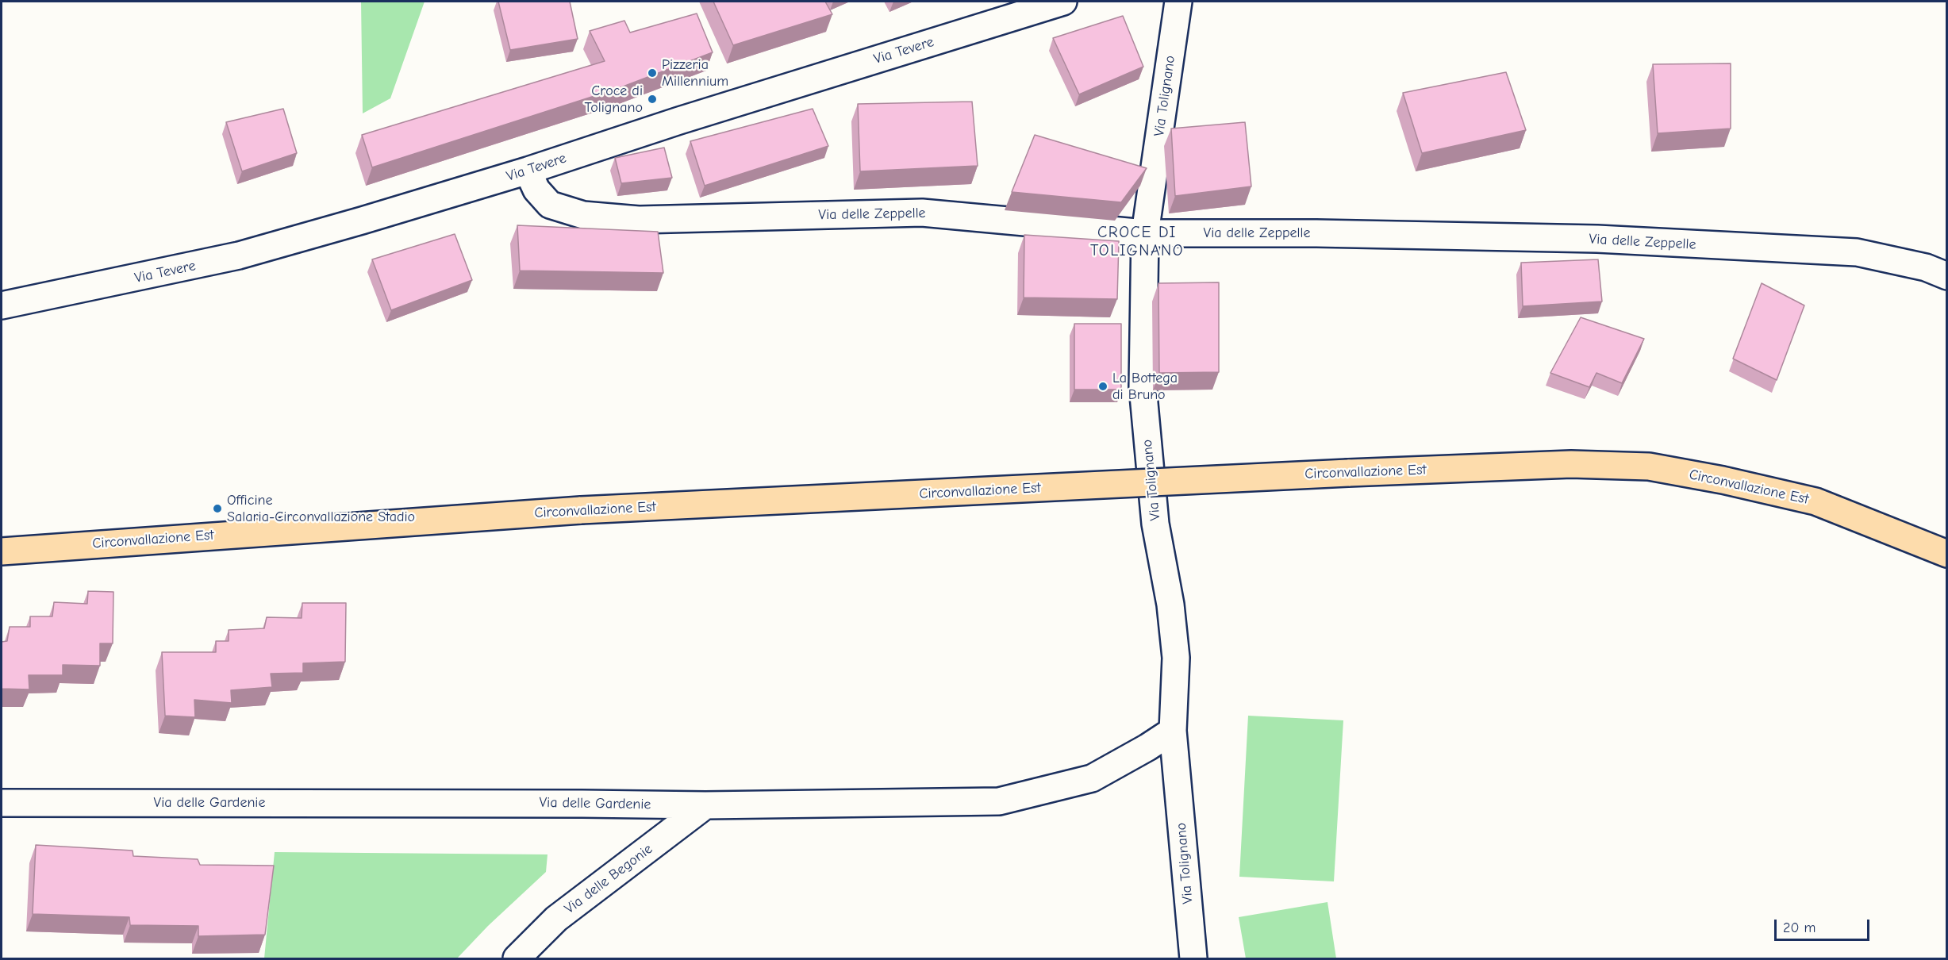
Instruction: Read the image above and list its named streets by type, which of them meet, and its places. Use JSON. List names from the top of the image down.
{
  "streets": {
    "main road": ["Circonvallazione Est"],
    "street": [
      "Via Tevere",
      "Via Tolignano",
      "Via delle Zeppelle",
      "Via delle Gardenie",
      "Via delle Begonie"
    ]
  },
  "crossings": [
    ["Via Tevere", "Via delle Zeppelle"],
    ["Via Tolignano", "Via delle Zeppelle"],
    ["Via Tolignano", "Via delle Gardenie"],
    ["Via delle Gardenie", "Via delle Begonie"]
  ],
  "districts": ["CROCE DI TOLIGNANO"],
  "places": [
    "Pizzeria Millennium",
    "Croce di Tolignano",
    "La Bottega di Bruno",
    "Officine Salaria-Circonvallazione Stadio"
  ],
  "scale_bar": "20 m"
}
